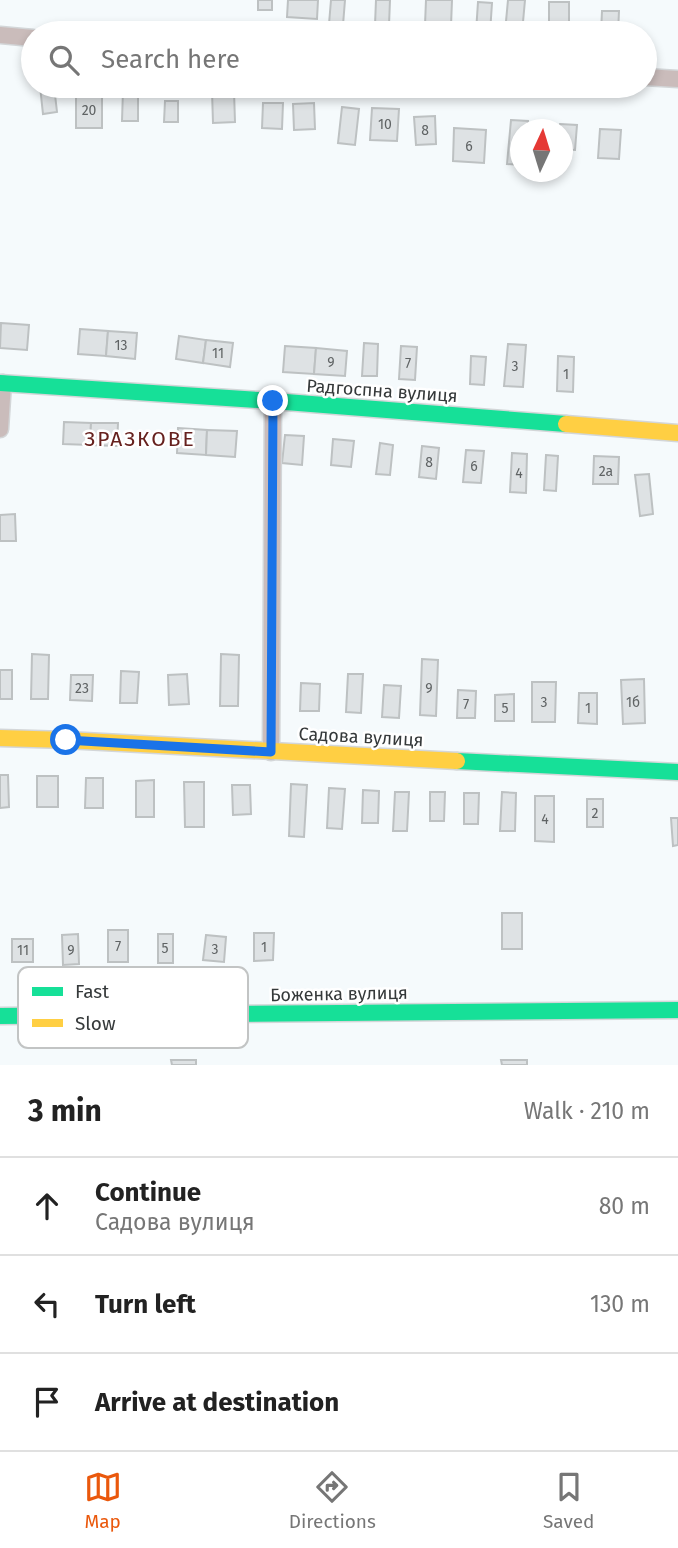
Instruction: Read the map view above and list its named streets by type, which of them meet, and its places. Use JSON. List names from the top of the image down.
{
  "streets": {
    "street": ["Радгоспна вулиця", "Садова вулиця", "Боженка вулиця"]
  },
  "districts": ["ЗРАЗКОВЕ"],
  "house_numbers": [
    "20",
    "10",
    "8",
    "6",
    "13",
    "11",
    "9",
    "7",
    "3",
    "1",
    "8",
    "6",
    "2а",
    "4",
    "23",
    "9",
    "3",
    "1б",
    "7",
    "5",
    "1",
    "2",
    "4",
    "7",
    "1",
    "5",
    "3",
    "11",
    "9"
  ],
  "legend": ["Fast", "Slow"],
  "north": "top",
  "page": {
    "search": "Search here",
    "heading": ["3 min", "Walk · 210 m"],
    "list": [
      ["Continue", "Садова вулиця", "80 m"],
      ["Turn left", "130 m"],
      "Arrive at destination"
    ],
    "nav": ["Map", "Directions", "Saved"]
  }
}
